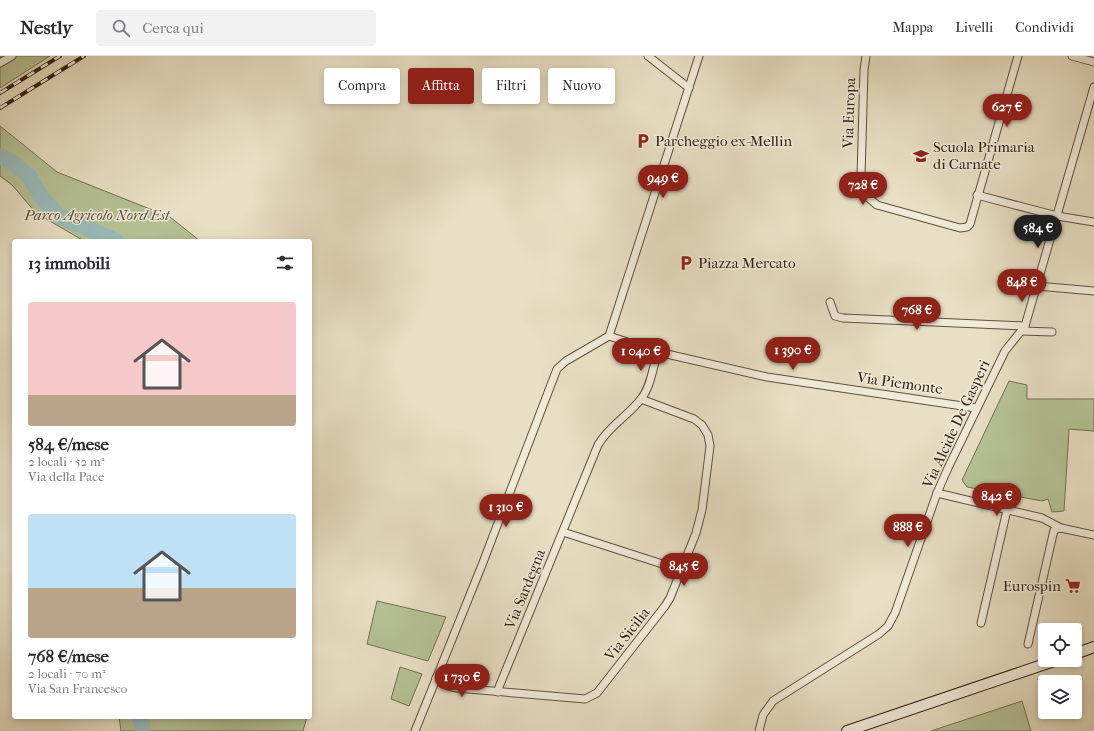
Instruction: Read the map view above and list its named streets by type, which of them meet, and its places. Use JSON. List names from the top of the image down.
{
  "streets": {
    "street": [
      "Via Europa",
      "Via Piemonte",
      "Via Alcide De Gasperi",
      "Via Sardegna",
      "Via Sicilia"
    ]
  },
  "crossings": [
    ["Via Piemonte", "Via Alcide De Gasperi"],
    ["Via Piemonte", "Via Sardegna"],
    ["Via Sardegna", "Via Sicilia"]
  ],
  "parks": ["Parco Agricolo Nord Est"],
  "places": {
    "parking": ["Parcheggio ex-Mellin", "Piazza Mercato"],
    "school or university": ["Scuola Primaria di Carnate"],
    "supermarket": ["Eurospin"]
  },
  "page": {
    "header": "Nestly",
    "search": "Cerca qui",
    "nav": ["Mappa", "Livelli", "Condividi"],
    "chip": [
      "Compra",
      "Affitta",
      "Filtri",
      "Nuovo"
    ],
    "price": [
      "627 €",
      "949 €",
      "728 €",
      "584 €",
      "848 €",
      "768 €",
      "1 390 €",
      "1 040 €",
      "842 €",
      "1 310 €",
      "888 €",
      "845 €",
      "1 730 €"
    ],
    "heading": "13 immobili",
    "list": [
      {
        "name": "584 €/mese",
        "note": "2 locali · 52 m² · Via della Pace"
      },
      {
        "name": "768 €/mese",
        "note": "2 locali · 70 m² · Via San Francesco"
      }
    ]
  }
}
